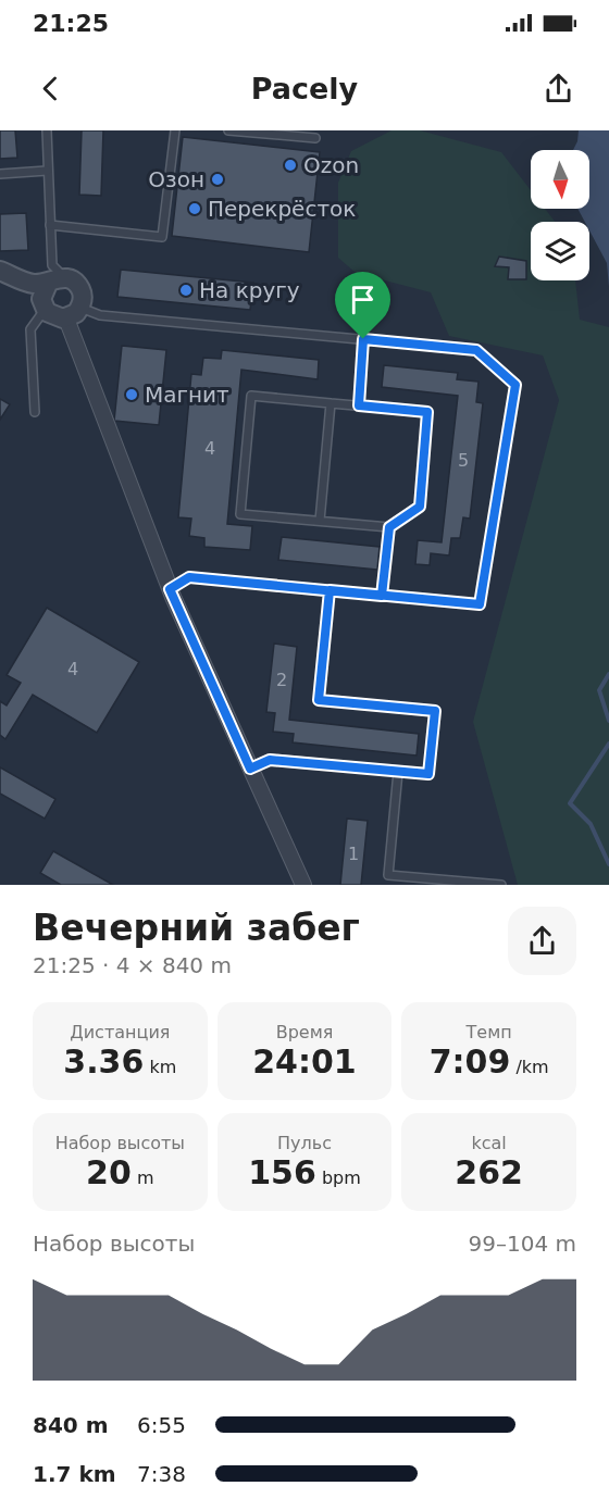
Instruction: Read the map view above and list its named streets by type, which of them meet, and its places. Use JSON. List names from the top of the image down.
{
  "places": [
    "Ozon",
    "Озон",
    "Перекрёсток",
    "На кругу",
    "Магнит"
  ],
  "house_numbers": [
    "4",
    "5",
    "4",
    "2",
    "1"
  ],
  "north": "bottom",
  "page": {
    "status": "21:25",
    "header": "Pacely",
    "heading": ["Вечерний забег", "21:25 · 4 × 840 m"],
    "stats": [
      ["Дистанция", "3.36 km"],
      ["Время", "24:01"],
      ["Темп", "7:09 /km"],
      ["Набор высоты", "20 m"],
      ["Пульс", "156 bpm"],
      ["kcal", "262"]
    ],
    "chart": ["Набор высоты", "99–104 m"],
    "list": [
      {
        "name": "840 m",
        "note": "6:55"
      },
      {
        "name": "1.7 km",
        "note": "7:38"
      }
    ]
  }
}
